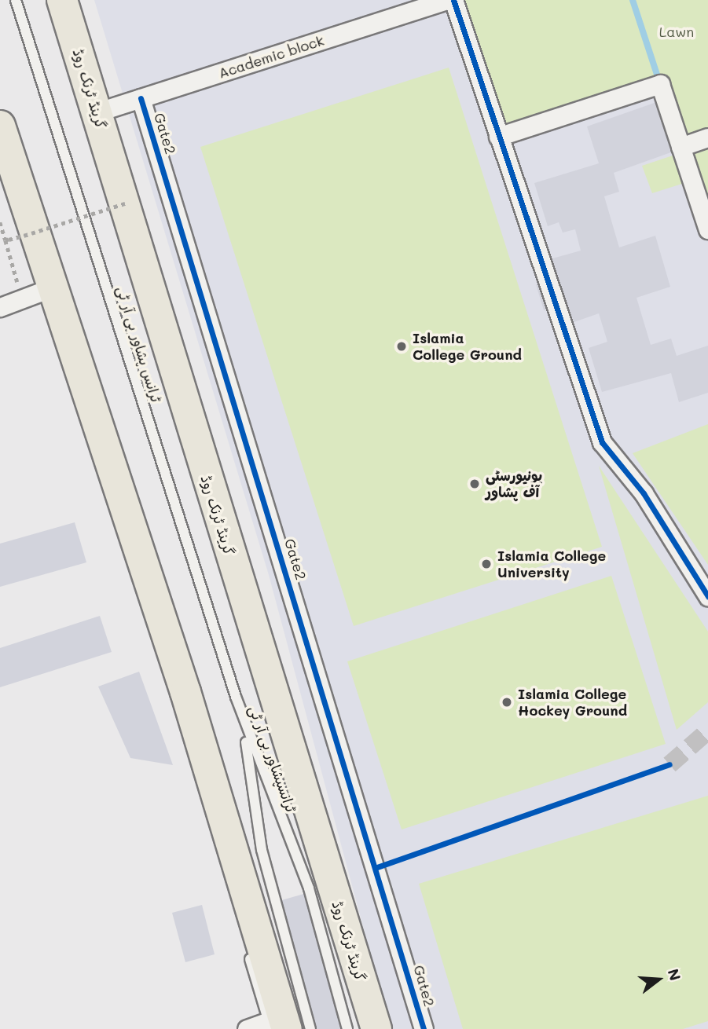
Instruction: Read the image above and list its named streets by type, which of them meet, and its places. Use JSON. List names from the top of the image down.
{
  "streets": {
    "highway": ["گرینڈ ٹرنک روڈ"],
    "street": ["Academic block", "Gate2"],
    "lane": ["ٹرانس پشاور بی آر ٹی", "ٹرانسپشاور بی آر ٹی"]
  },
  "crossings": [
    ["Academic block", "گرینڈ ٹرنک روڈ"],
    ["Academic block", "Gate2"],
    ["ٹرانس پشاور بی آر ٹی", "ٹرانسپشاور بی آر ٹی"]
  ],
  "parks": ["Lawn"],
  "places": [
    "Islamia College Ground",
    "یونیورسٹی آف پشاور",
    "Islamia College University",
    "Islamia College Hockey Ground"
  ],
  "north": "right"
}
